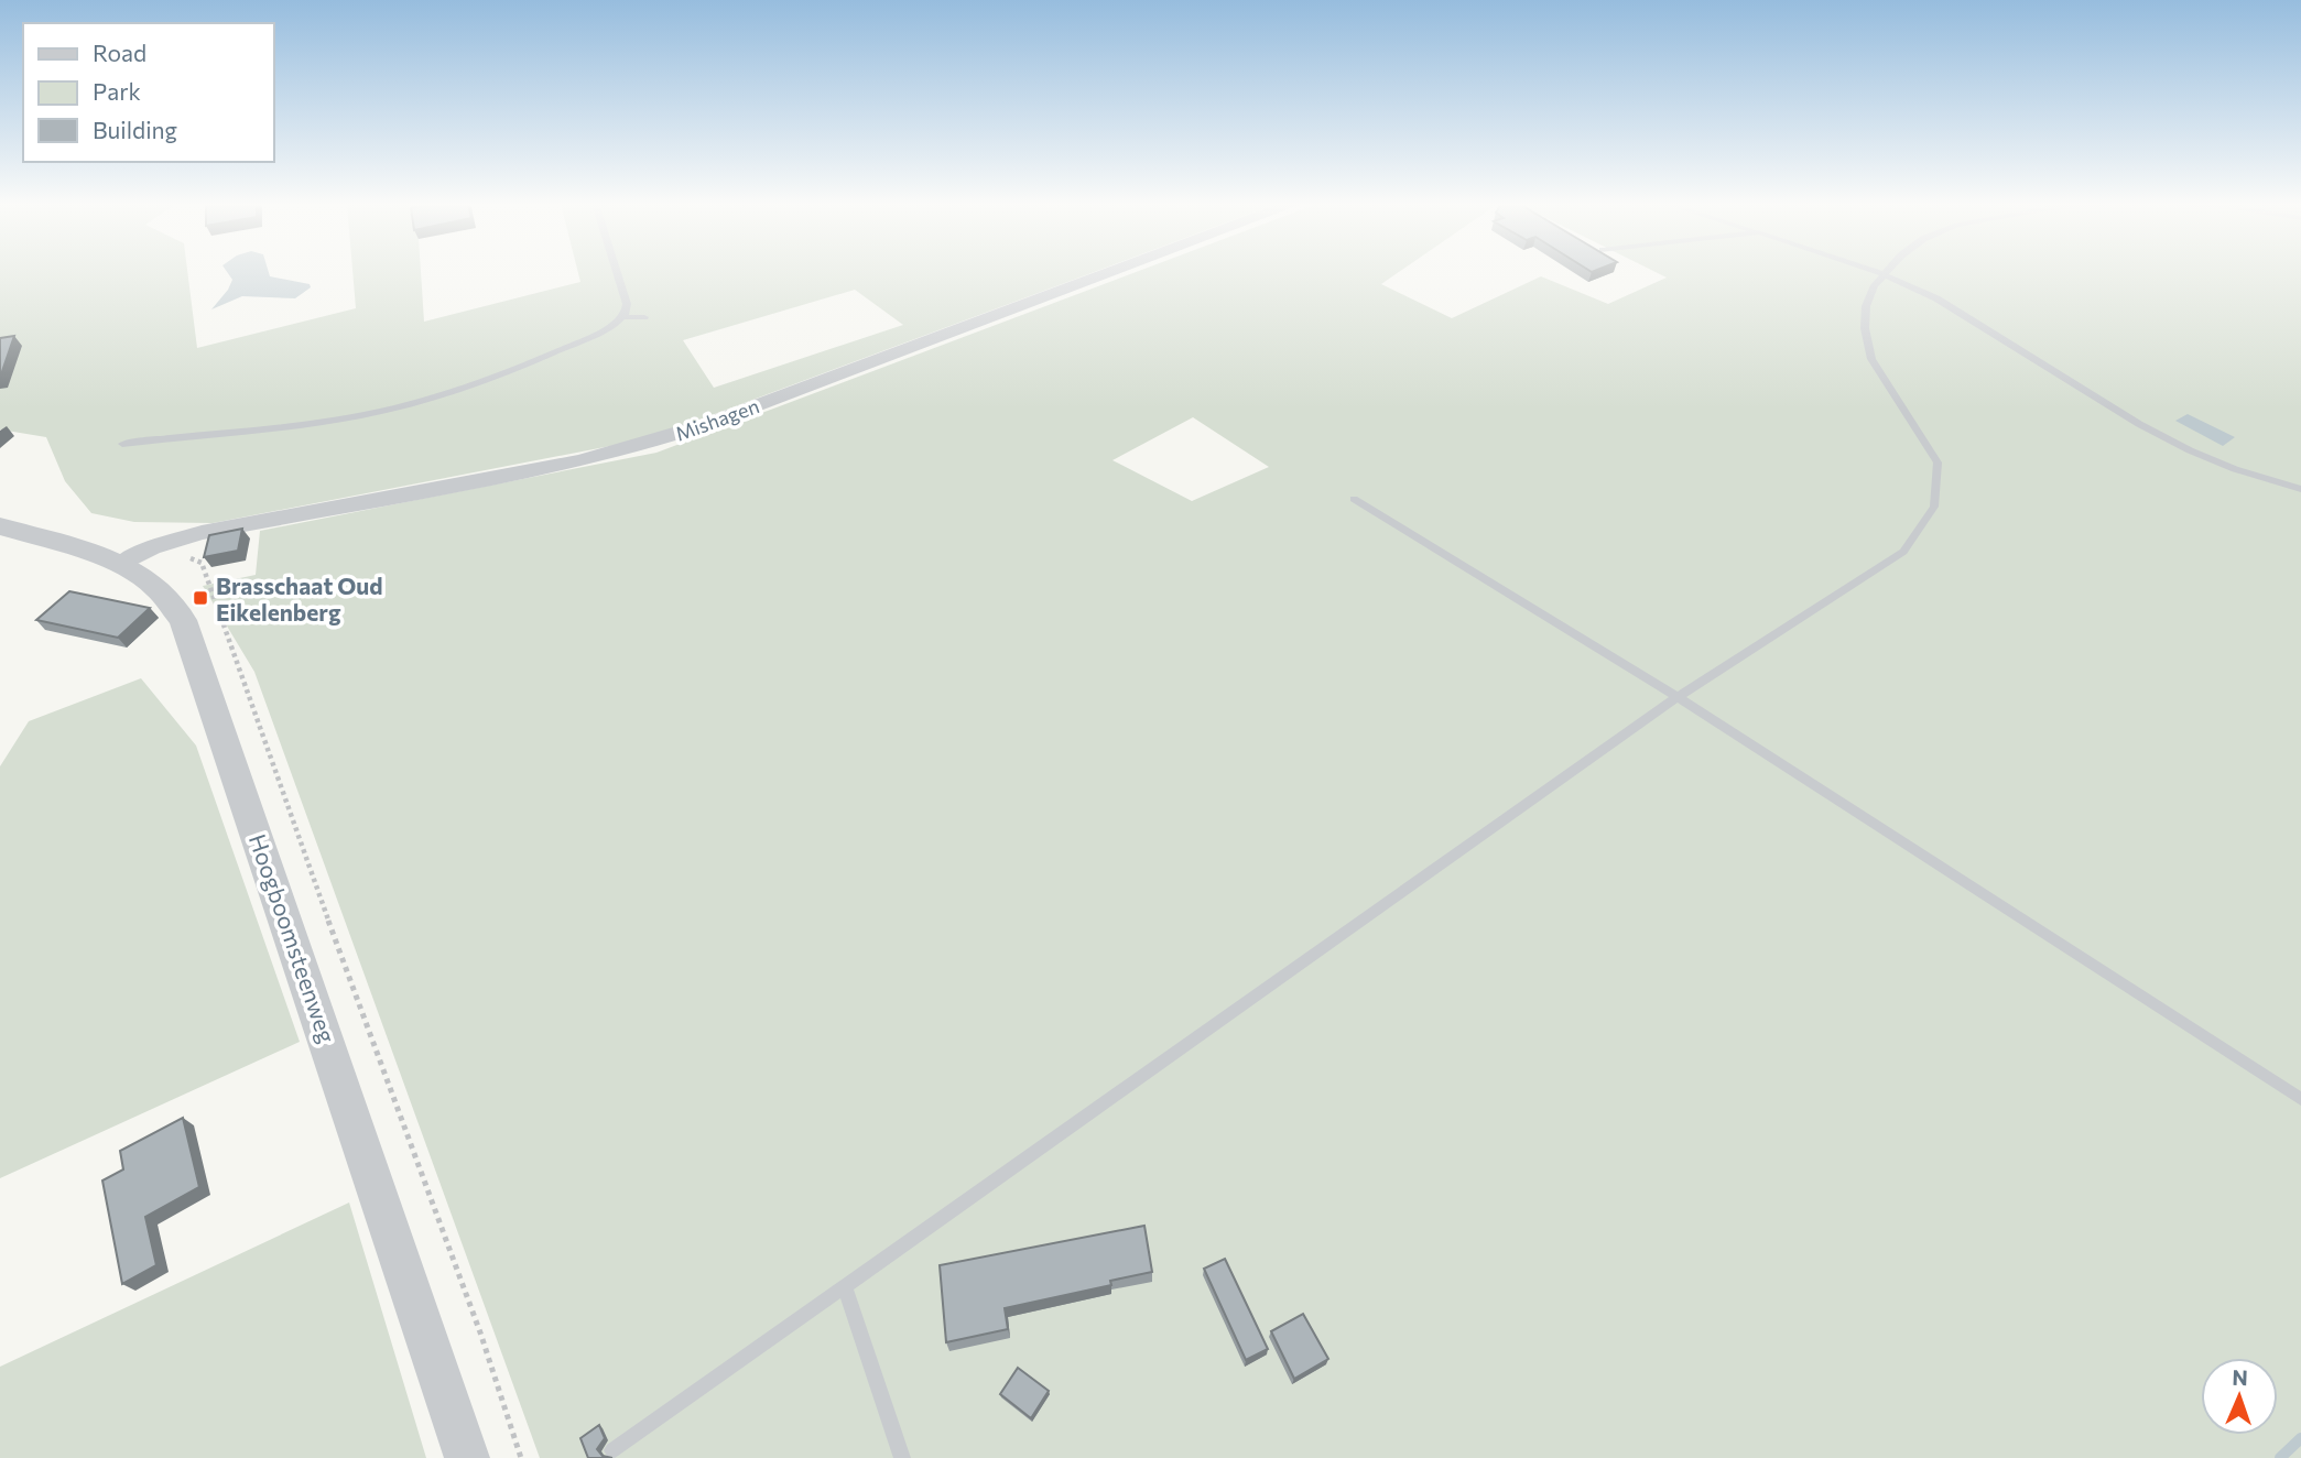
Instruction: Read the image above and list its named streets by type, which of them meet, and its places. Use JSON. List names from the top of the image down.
{
  "streets": {
    "street": ["Mishagen", "Hoogboomsteenweg"]
  },
  "crossings": [
    ["Mishagen", "Hoogboomsteenweg"]
  ],
  "places": {
    "transit": ["Brasschaat Oud Eikelenberg"]
  },
  "legend": ["Road", "Park", "Building"],
  "north": "top"
}
